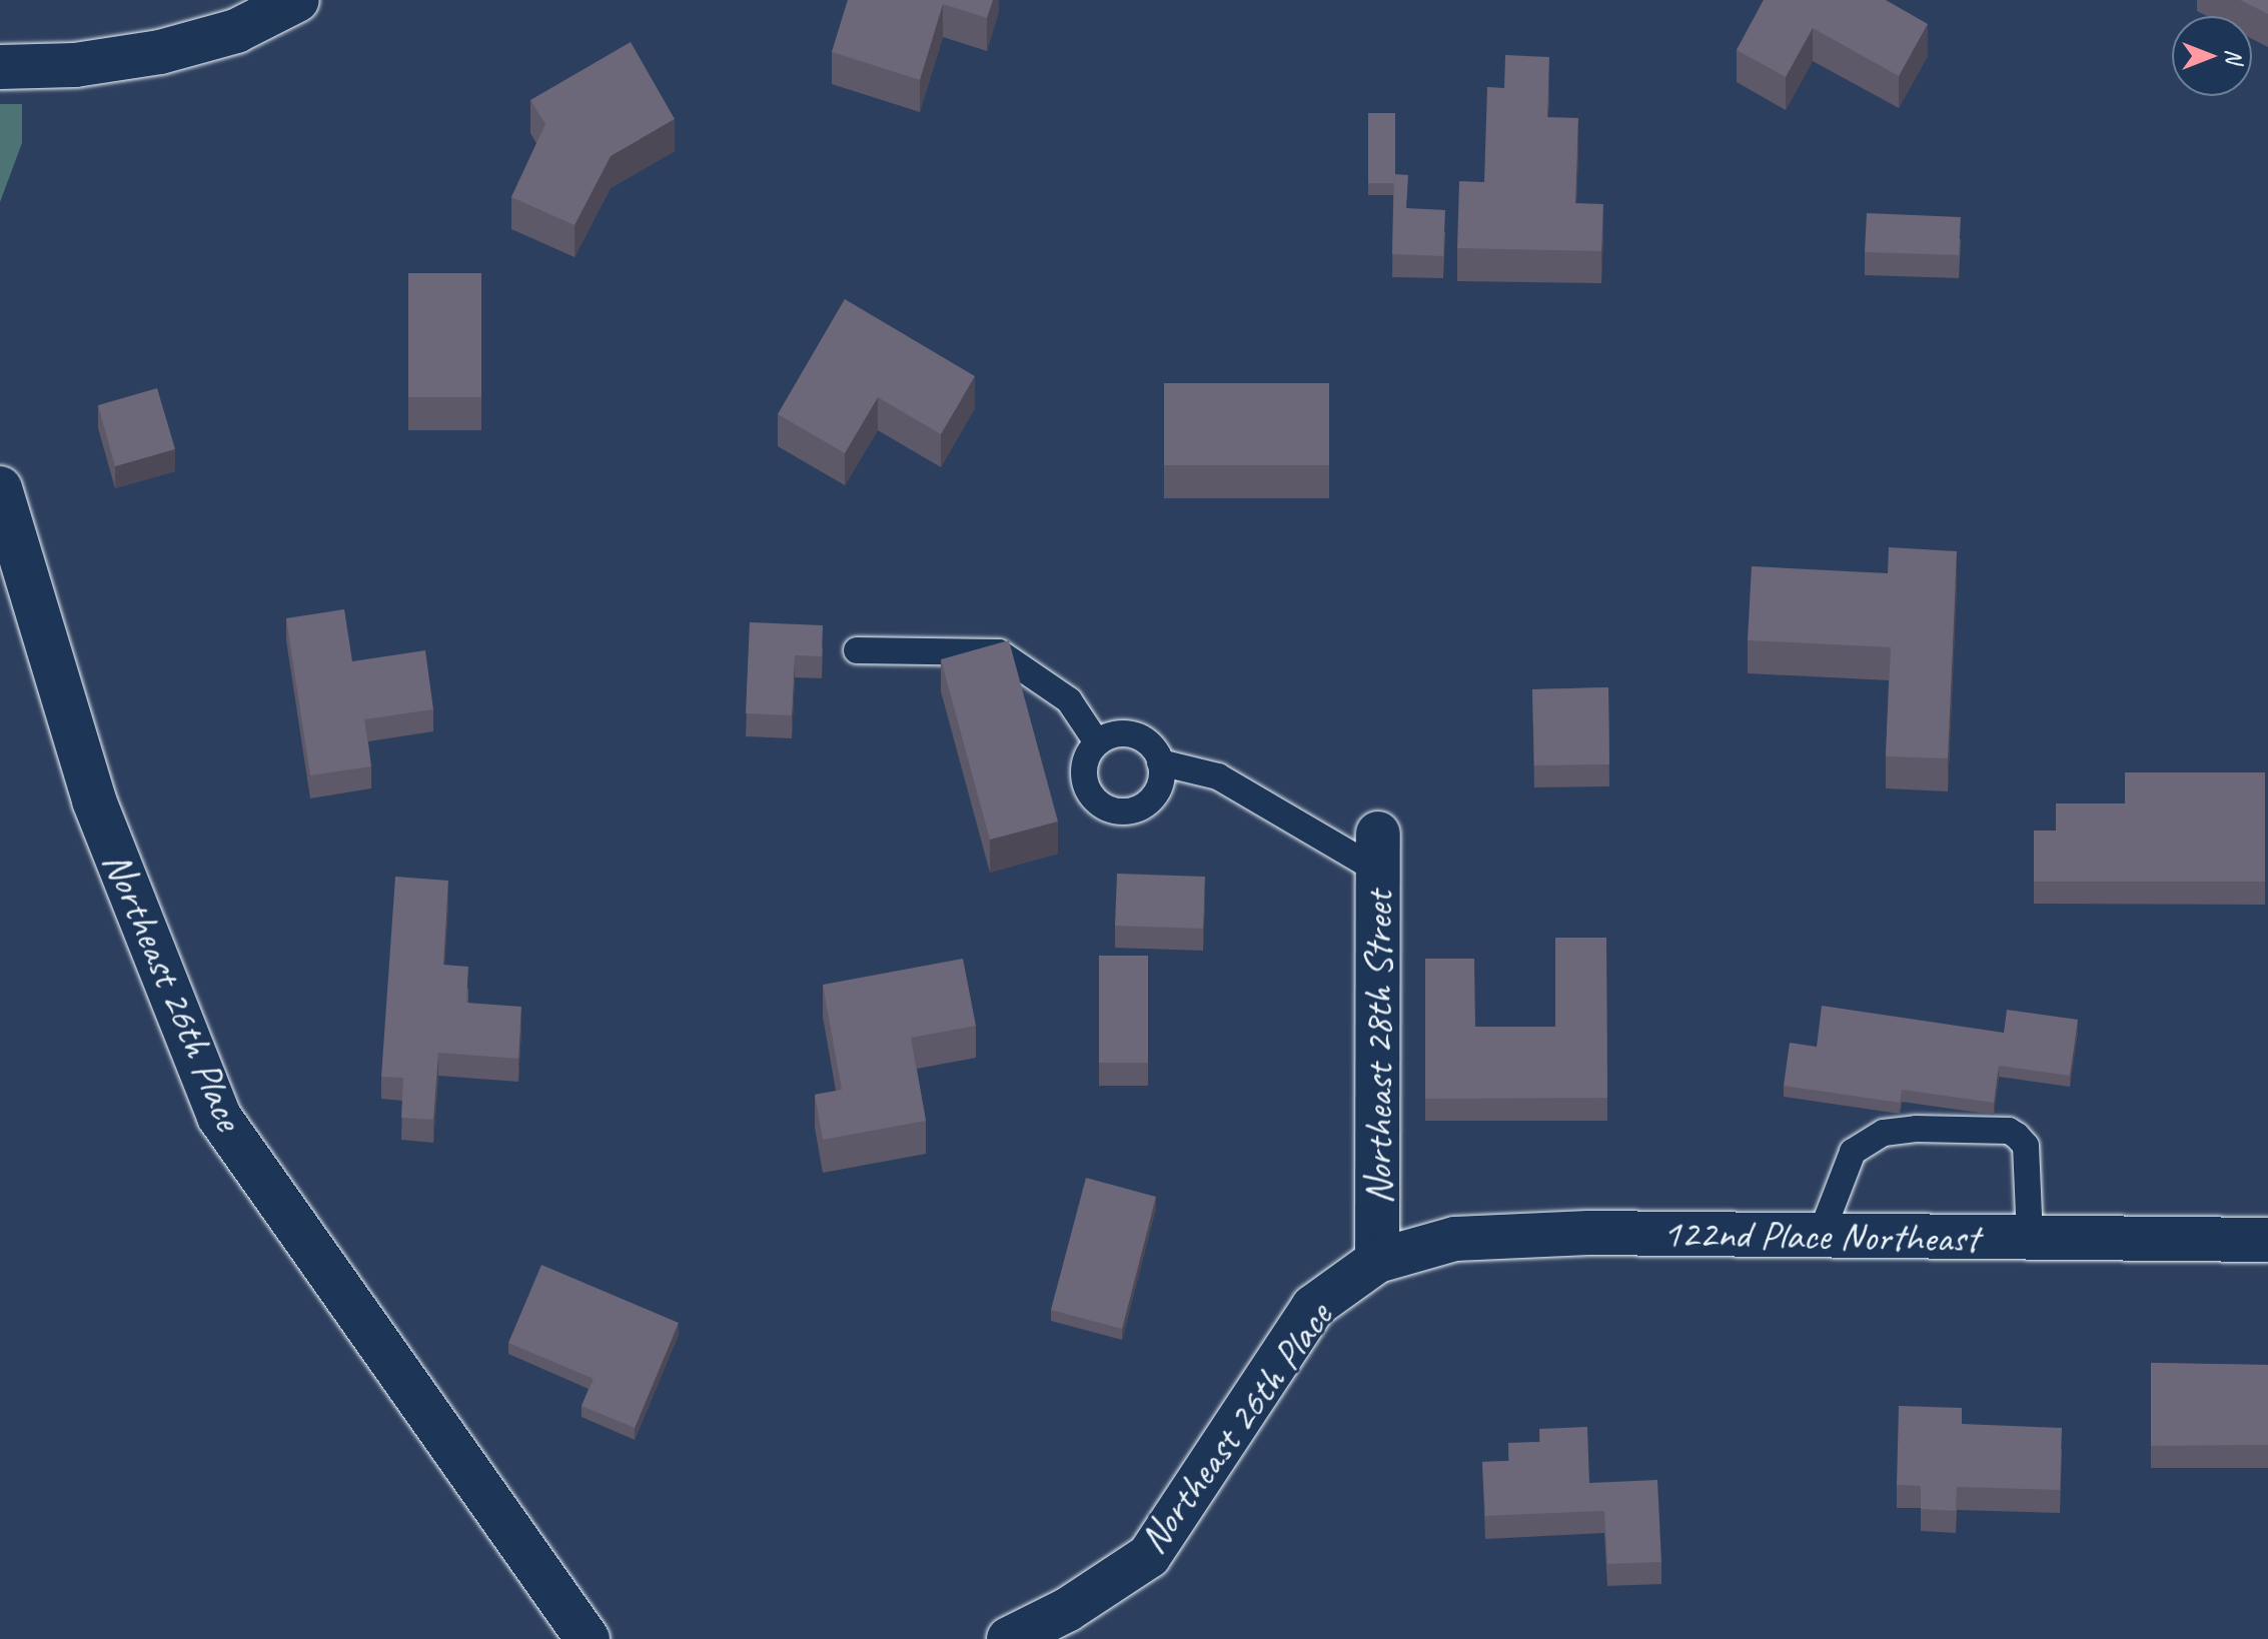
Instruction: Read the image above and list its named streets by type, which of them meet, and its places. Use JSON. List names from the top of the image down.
{
  "streets": {
    "street": ["Northeast 26th Place", "Northeast 28th Street", "122nd Place Northeast"]
  },
  "crossings": [
    ["Northeast 26th Place", "Northeast 28th Street"],
    ["Northeast 26th Place", "122nd Place Northeast"],
    ["Northeast 28th Street", "122nd Place Northeast"]
  ],
  "north": "right"
}
